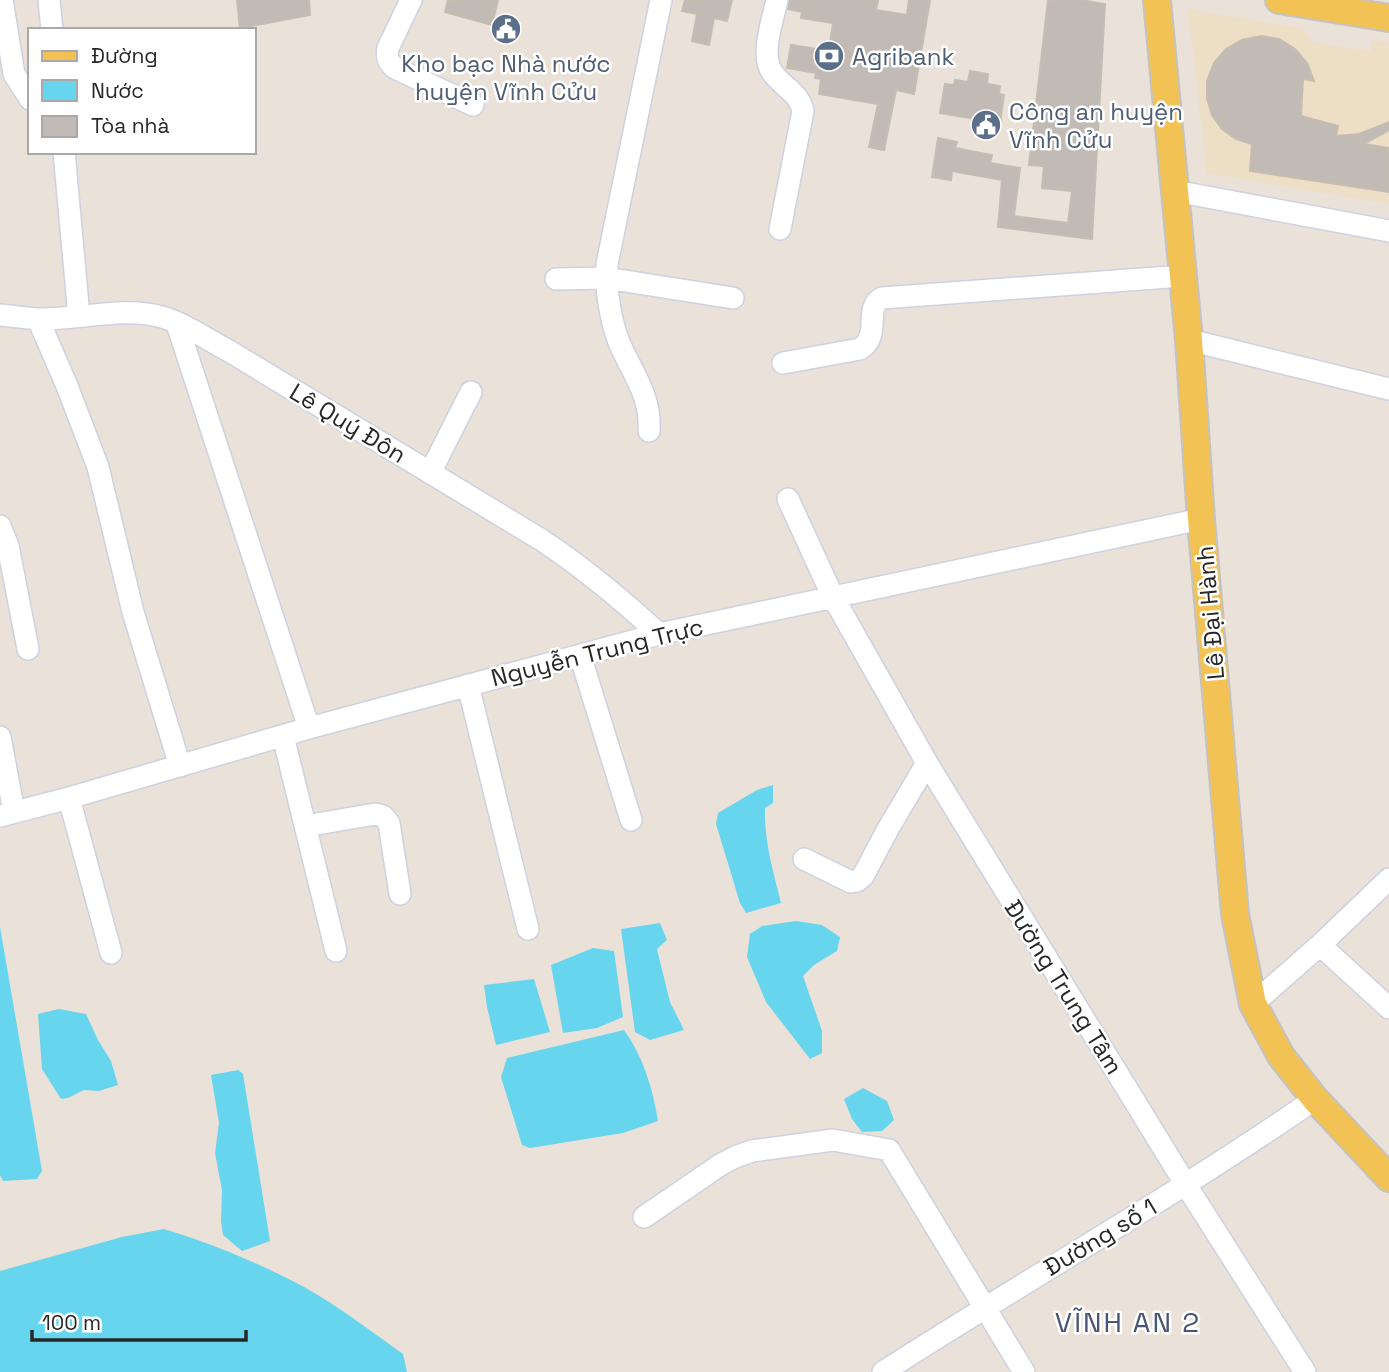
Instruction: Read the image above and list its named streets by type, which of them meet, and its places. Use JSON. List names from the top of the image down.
{
  "streets": {
    "main road": ["Lê Đại Hành"],
    "street": [
      "Lê Quý Đôn",
      "Nguyễn Trung Trực",
      "Đường Trung Tâm",
      "Đường số 1"
    ]
  },
  "crossings": [
    ["Lê Quý Đôn", "Nguyễn Trung Trực"],
    ["Lê Đại Hành", "Nguyễn Trung Trực"],
    ["Lê Đại Hành", "Đường số 1"],
    ["Nguyễn Trung Trực", "Đường Trung Tâm"],
    ["Đường Trung Tâm", "Đường số 1"]
  ],
  "districts": ["VĨNH AN 2"],
  "places": {
    "public building": ["Kho bạc Nhà nước huyện Vĩnh Cửu", "Công an huyện Vĩnh Cửu"],
    "bank": ["Agribank"]
  },
  "legend": ["Đường", "Nước", "Tòa nhà"],
  "scale_bar": "100 m"
}
